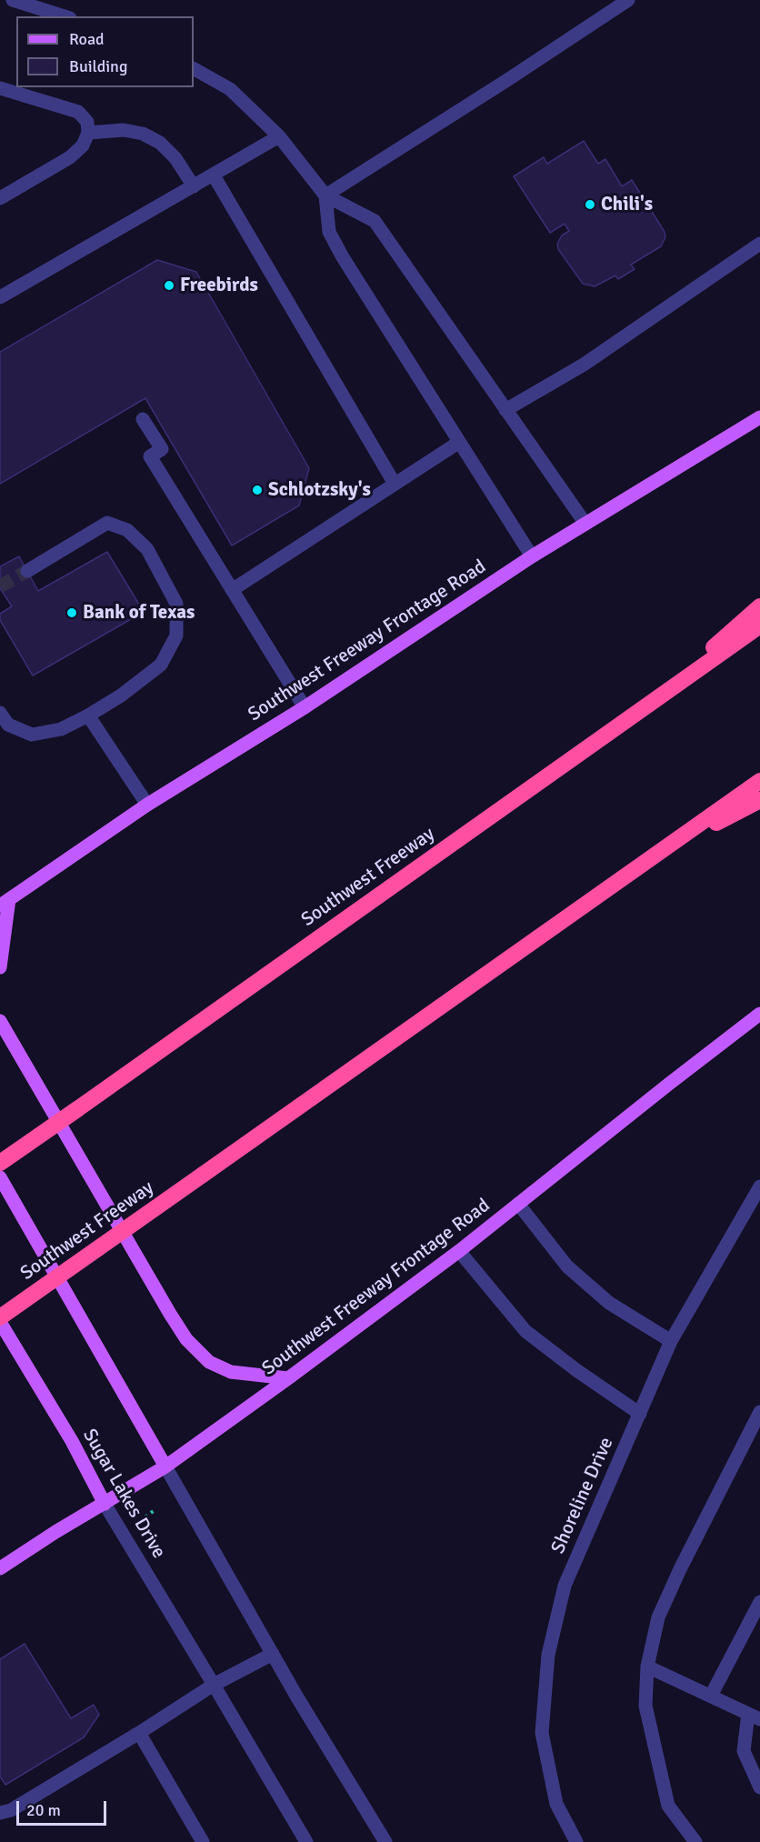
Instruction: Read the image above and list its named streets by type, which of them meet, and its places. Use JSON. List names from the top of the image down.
{
  "streets": {
    "highway": ["Southwest Freeway"],
    "main road": ["Southwest Freeway Frontage Road", "Sugar Lakes Drive"],
    "street": ["Shoreline Drive"]
  },
  "crossings": [
    ["Southwest Freeway Frontage Road", "Sugar Lakes Drive"]
  ],
  "places": [
    "Chili's",
    "Freebirds",
    "Schlotzsky's",
    "Bank of Texas"
  ],
  "legend": ["Road", "Building"],
  "scale_bar": "20 m"
}
